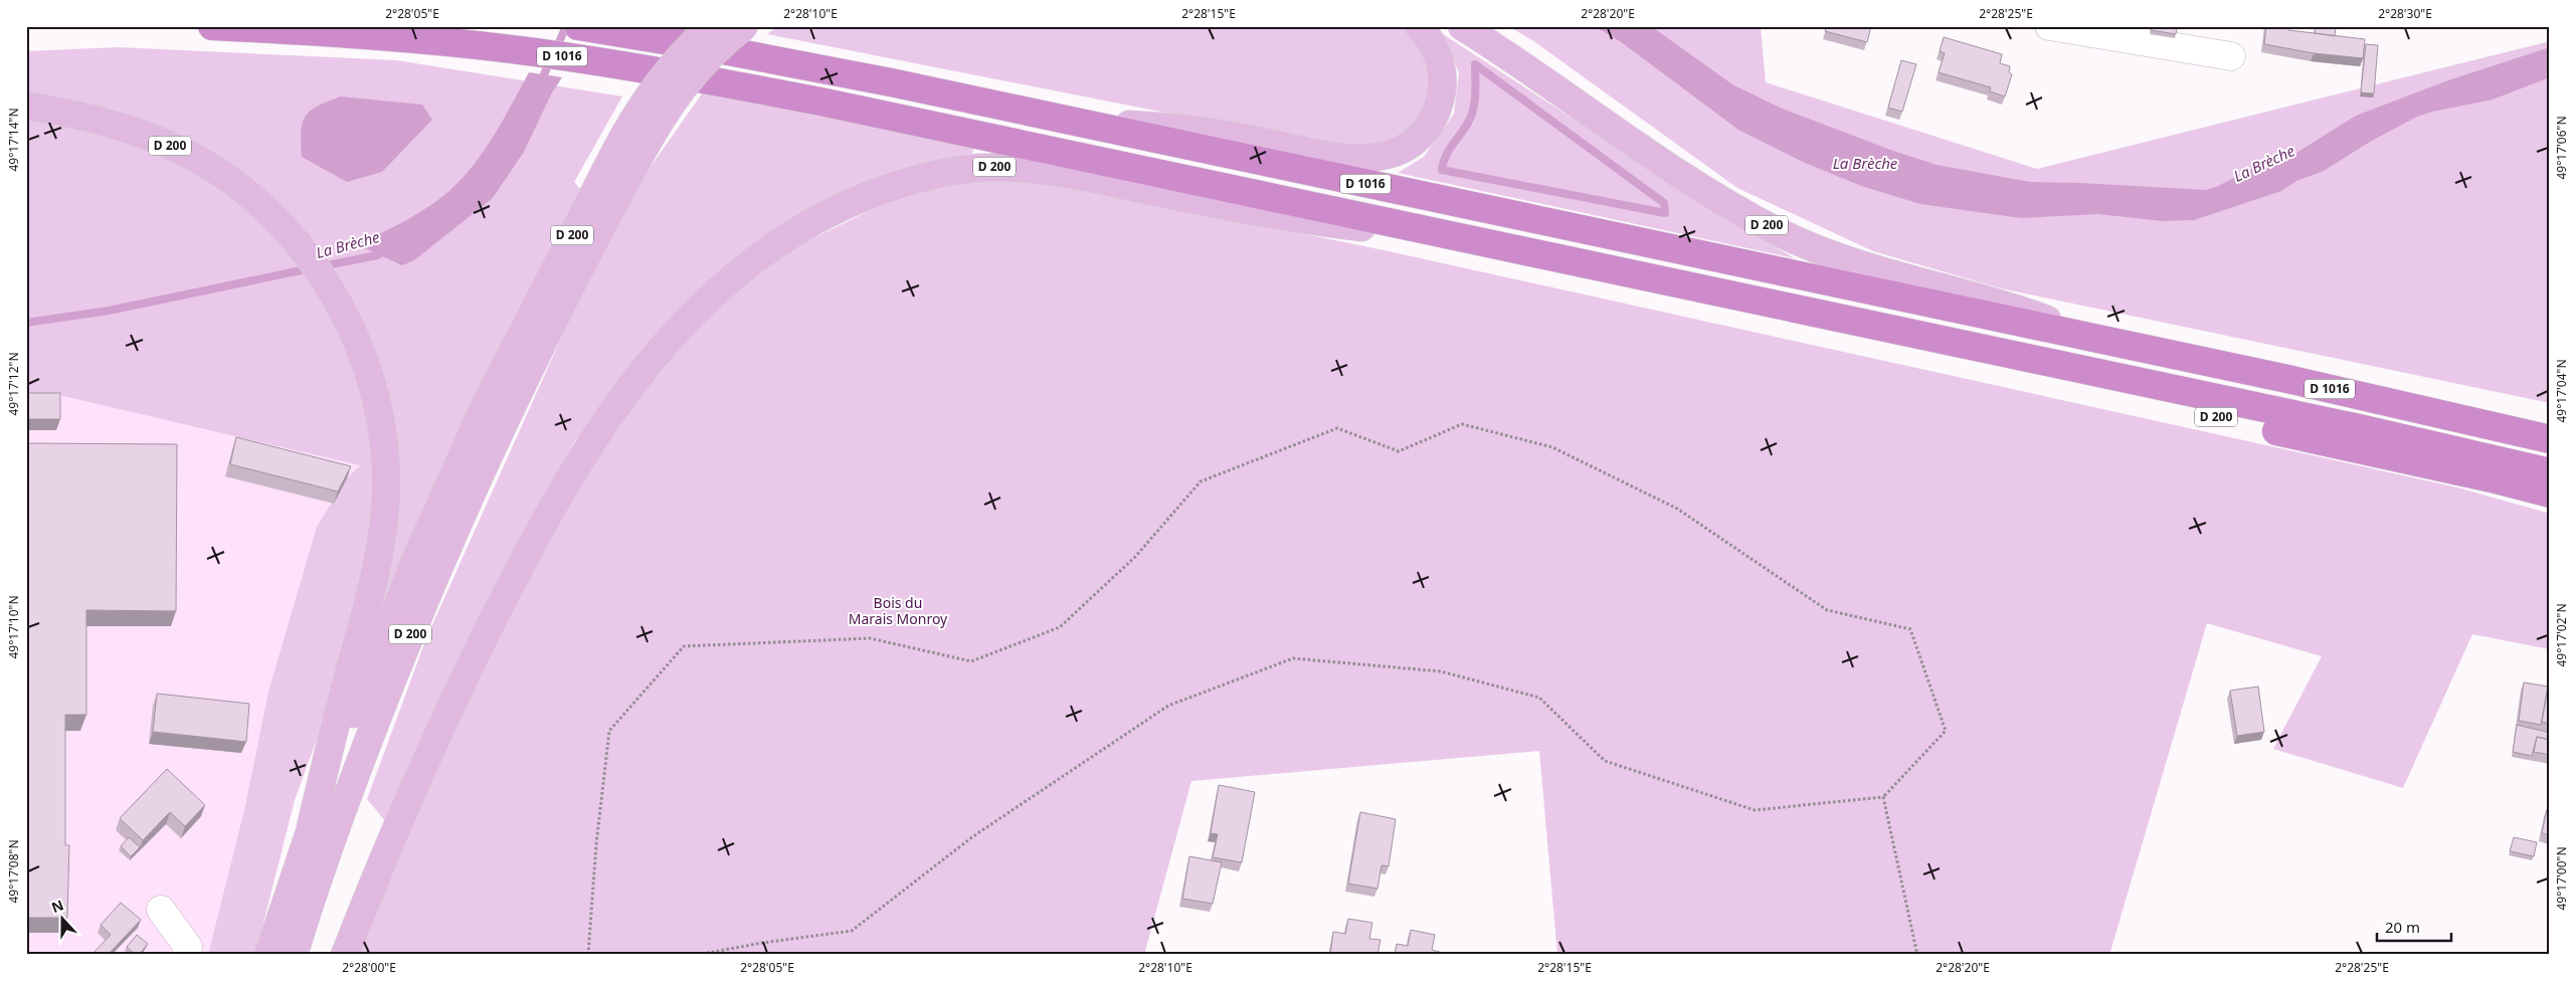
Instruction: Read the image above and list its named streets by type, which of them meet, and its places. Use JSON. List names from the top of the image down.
{
  "streets": {
    "highway": ["D 1016", "D 200"]
  },
  "crossings": [
    ["D 1016", "D 200"]
  ],
  "water": ["La Brèche"],
  "parks": ["Bois du Marais Monroy"],
  "scale_bar": "20 m",
  "north": "top",
  "coordinates": [
    "2°28'05\"E",
    "2°28'10\"E",
    "2°28'15\"E",
    "2°28'20\"E",
    "2°28'25\"E",
    "2°28'30\"E",
    "49°17'14\"N",
    "49°17'06\"N",
    "49°17'12\"N",
    "49°17'04\"N",
    "49°17'10\"N",
    "49°17'02\"N",
    "49°17'08\"N",
    "49°17'00\"N",
    "2°28'00\"E"
  ]
}
